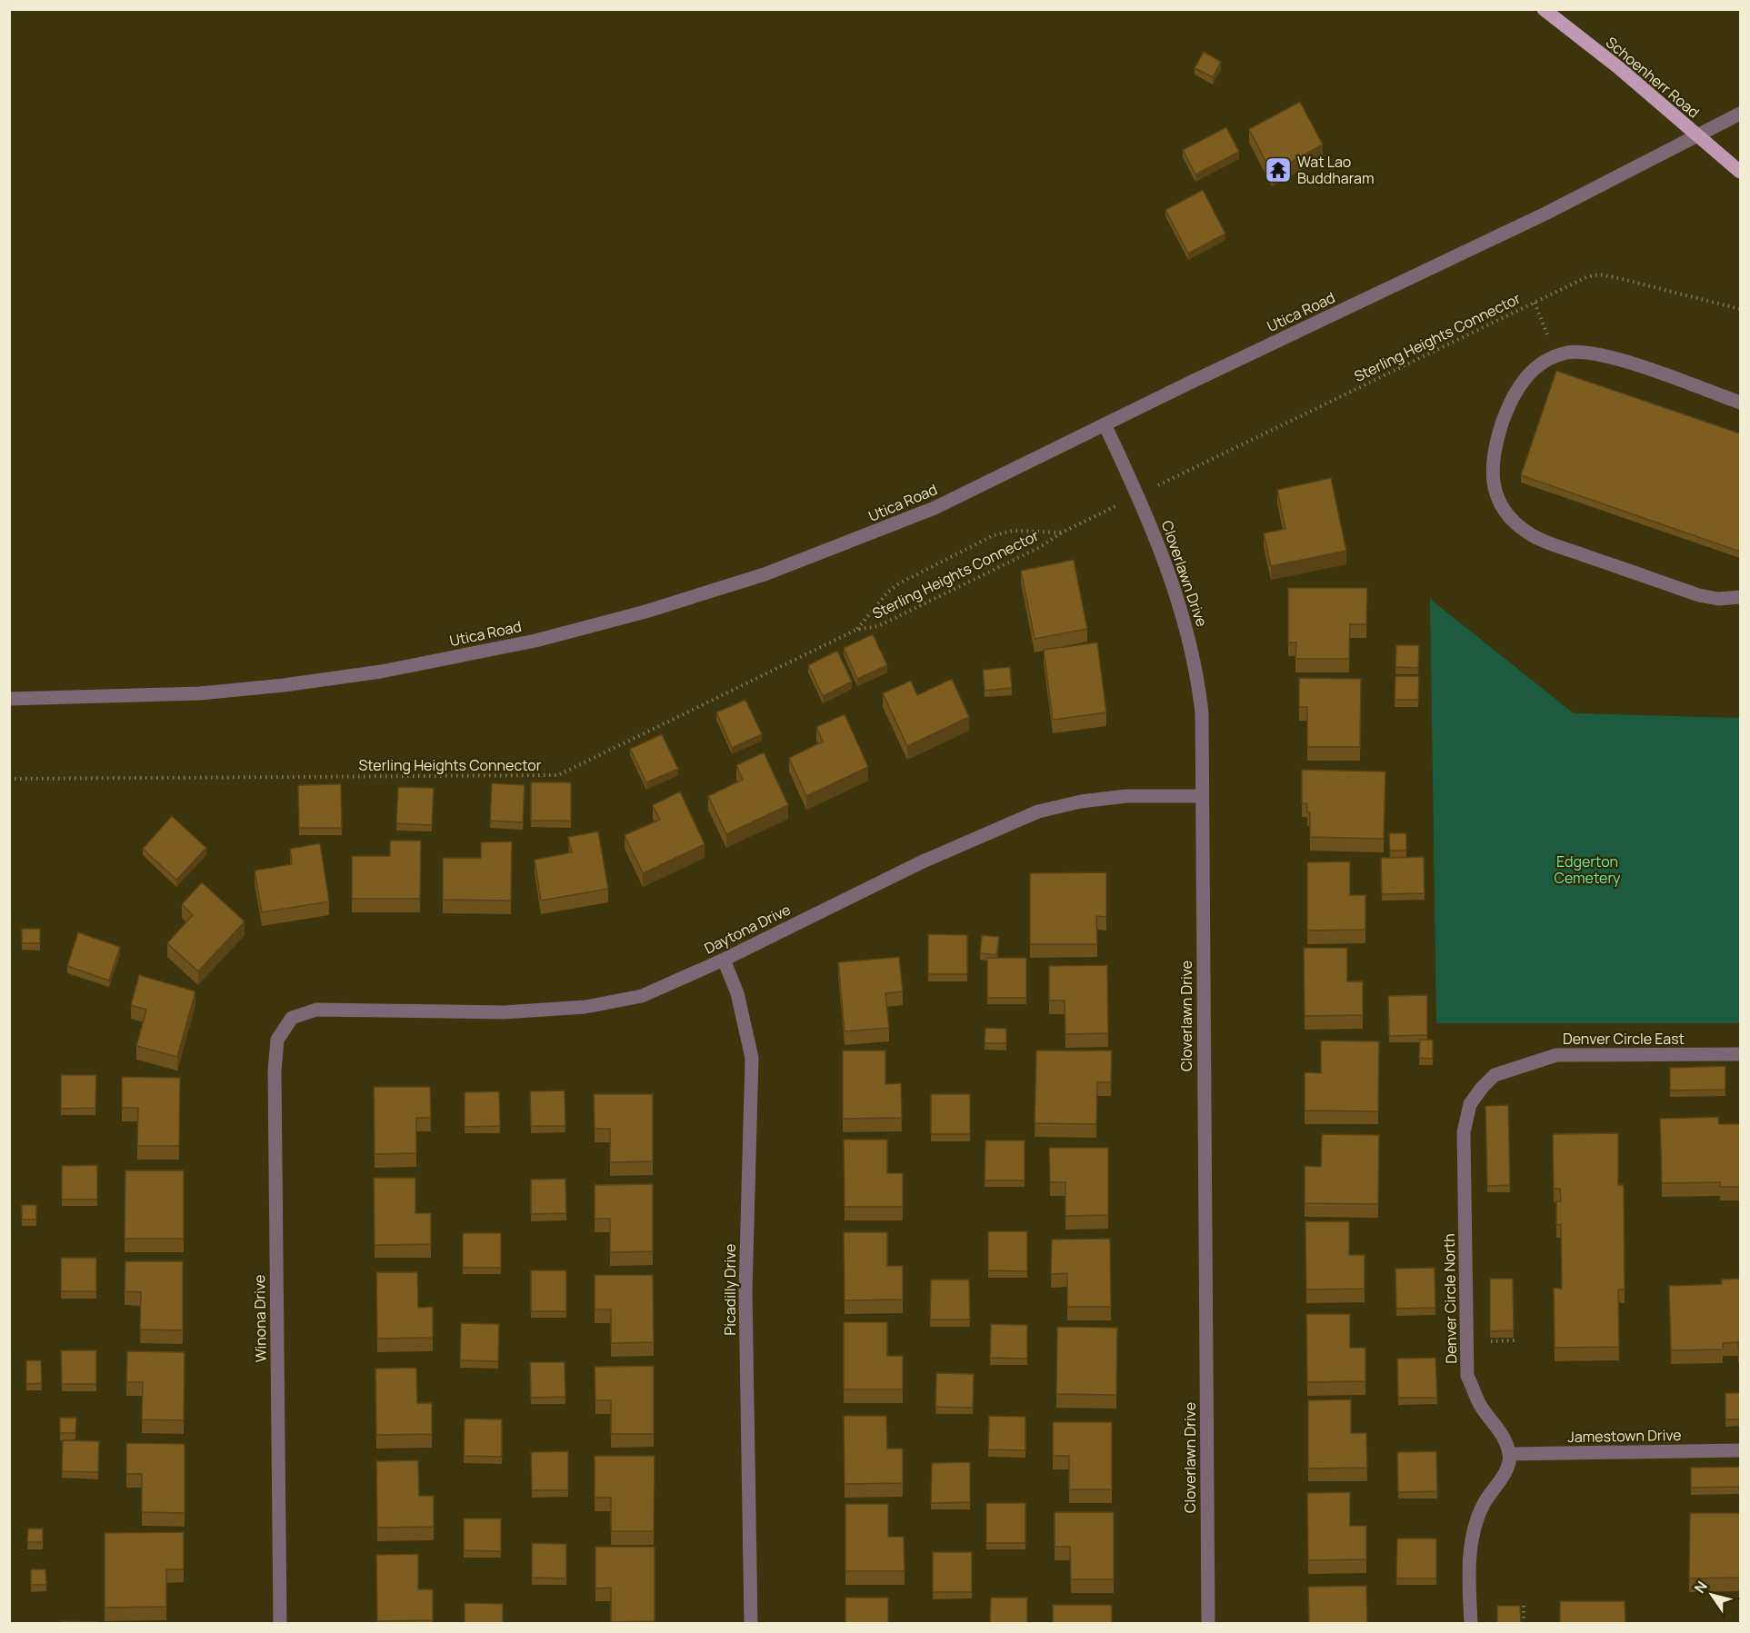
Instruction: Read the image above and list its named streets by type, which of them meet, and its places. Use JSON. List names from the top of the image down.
{
  "streets": {
    "main road": ["Schoenherr Road"],
    "street": [
      "Utica Road",
      "Cloverlawn Drive",
      "Daytona Drive",
      "Denver Circle East",
      "Picadilly Drive",
      "Denver Circle North",
      "Winona Drive",
      "Jamestown Drive"
    ],
    "path": ["Sterling Heights Connector"]
  },
  "crossings": [
    ["Schoenherr Road", "Utica Road"],
    ["Utica Road", "Cloverlawn Drive"],
    ["Cloverlawn Drive", "Daytona Drive"],
    ["Daytona Drive", "Picadilly Drive"],
    ["Daytona Drive", "Winona Drive"],
    ["Denver Circle East", "Denver Circle North"],
    ["Denver Circle North", "Jamestown Drive"]
  ],
  "parks": ["Edgerton Cemetery"],
  "places": {
    "temple": ["Wat Lao Buddharam"]
  },
  "north": "top left"
}
